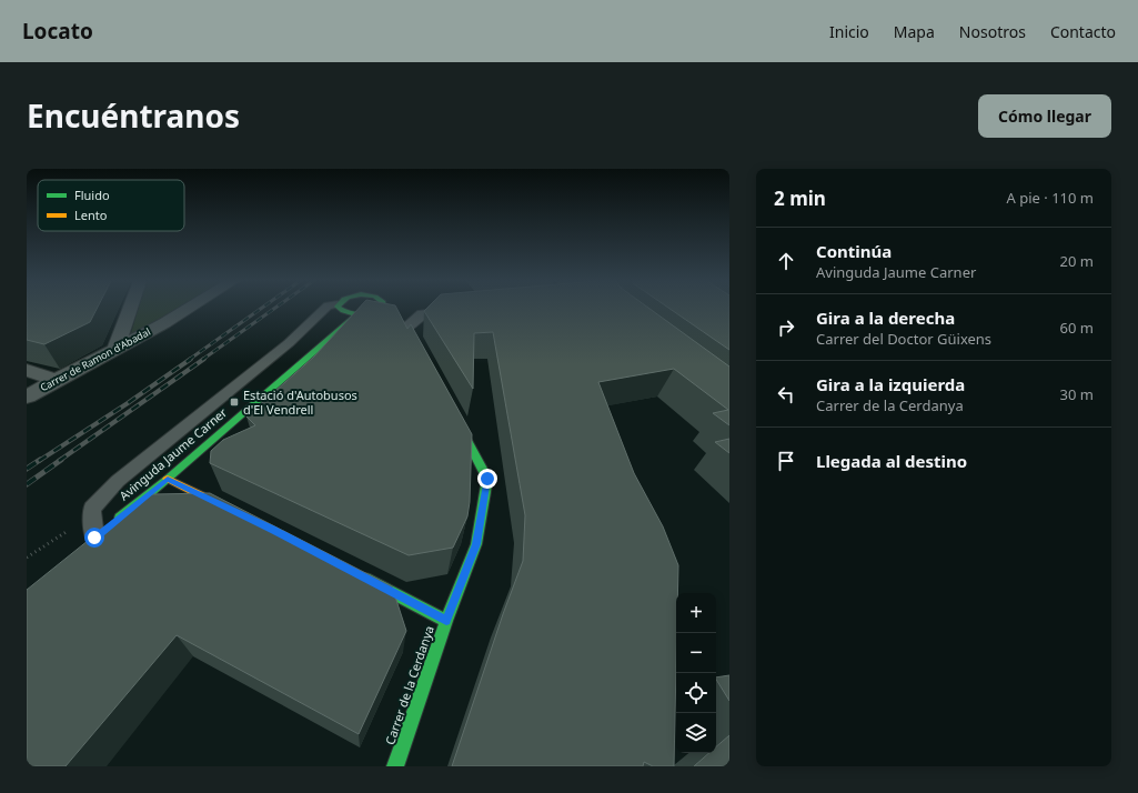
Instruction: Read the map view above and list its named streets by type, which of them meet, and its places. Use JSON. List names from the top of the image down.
{
  "streets": {
    "street": ["Carrer de Ramon d'Abadal", "Avinguda Jaume Carner", "Carrer de la Cerdanya"]
  },
  "places": {
    "transit": ["Estació d'Autobusos d'El Vendrell"]
  },
  "legend": ["Fluido", "Lento"],
  "page": {
    "header": "Locato",
    "nav": [
      "Inicio",
      "Mapa",
      "Nosotros",
      "Contacto"
    ],
    "title": "Encuéntranos",
    "buttons": "Cómo llegar",
    "heading": ["2 min", "A pie · 110 m"],
    "list": [
      ["Continúa", "Avinguda Jaume Carner", "20 m"],
      ["Gira a la derecha", "Carrer del Doctor Güixens", "60 m"],
      ["Gira a la izquierda", "Carrer de la Cerdanya", "30 m"],
      "Llegada al destino"
    ],
    "map_buttons": ["+", "−"]
  }
}
